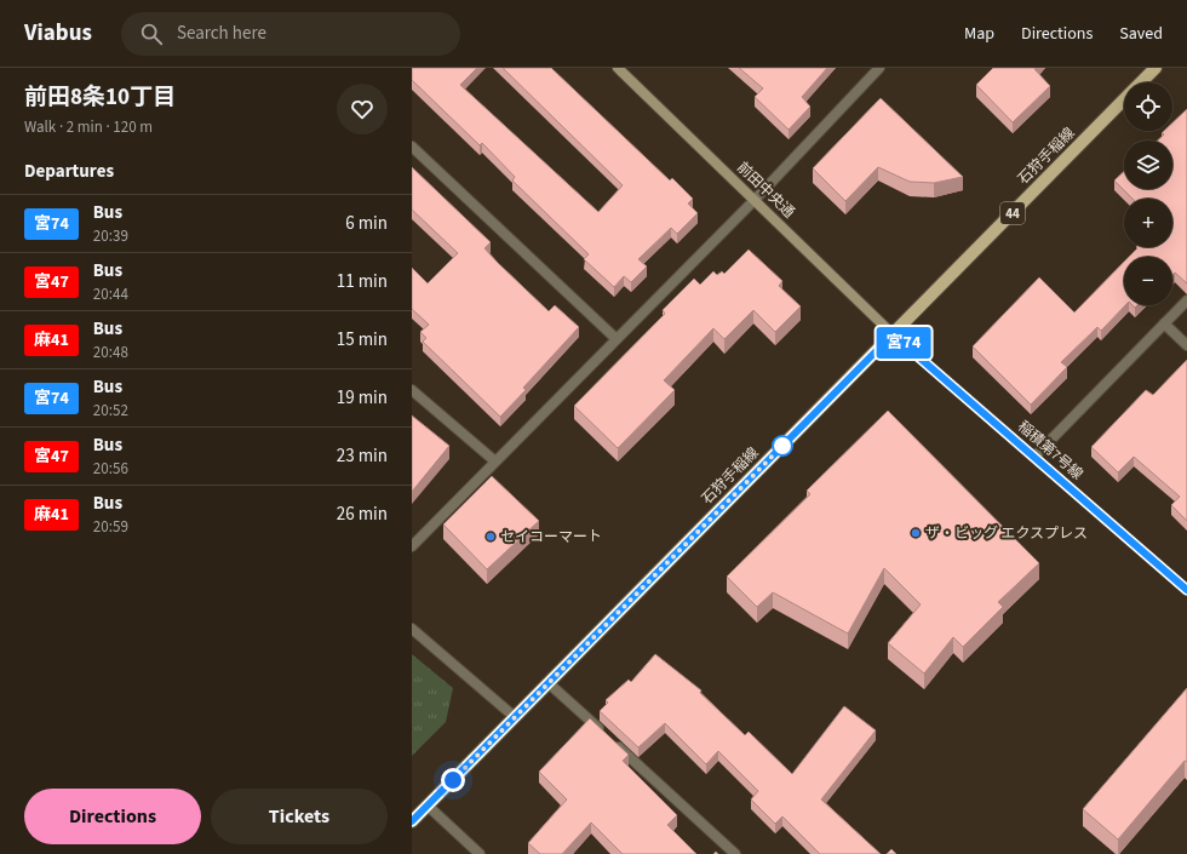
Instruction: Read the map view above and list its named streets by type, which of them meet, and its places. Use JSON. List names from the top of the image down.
{
  "streets": {
    "main road": ["石狩手稲線", "44"],
    "street": ["前田中央通", "稲積第7号線"]
  },
  "crossings": [
    ["石狩手稲線", "前田中央通"],
    ["石狩手稲線", "稲積第7号線"],
    ["前田中央通", "稲積第7号線"]
  ],
  "places": ["ザ・ビッグ エクスプレス", "セイコーマート"],
  "lines": ["bus line 宮74"],
  "page": {
    "header": "Viabus",
    "search": "Search here",
    "nav": ["Map", "Directions", "Saved"],
    "heading": [
      ["前田8条10丁目", "Walk · 2 min · 120 m"],
      "Departures"
    ],
    "on_map": "宮74",
    "map_buttons": ["+", "−"],
    "list": [
      {
        "mark": "宮74",
        "name": "Bus",
        "note": "20:39",
        "value": "6 min"
      },
      {
        "mark": "宮47",
        "name": "Bus",
        "note": "20:44",
        "value": "11 min"
      },
      {
        "mark": "麻41",
        "name": "Bus",
        "note": "20:48",
        "value": "15 min"
      },
      {
        "mark": "宮74",
        "name": "Bus",
        "note": "20:52",
        "value": "19 min"
      },
      {
        "mark": "宮47",
        "name": "Bus",
        "note": "20:56",
        "value": "23 min"
      },
      {
        "mark": "麻41",
        "name": "Bus",
        "note": "20:59",
        "value": "26 min"
      }
    ],
    "buttons": ["Directions", "Tickets"]
  }
}
